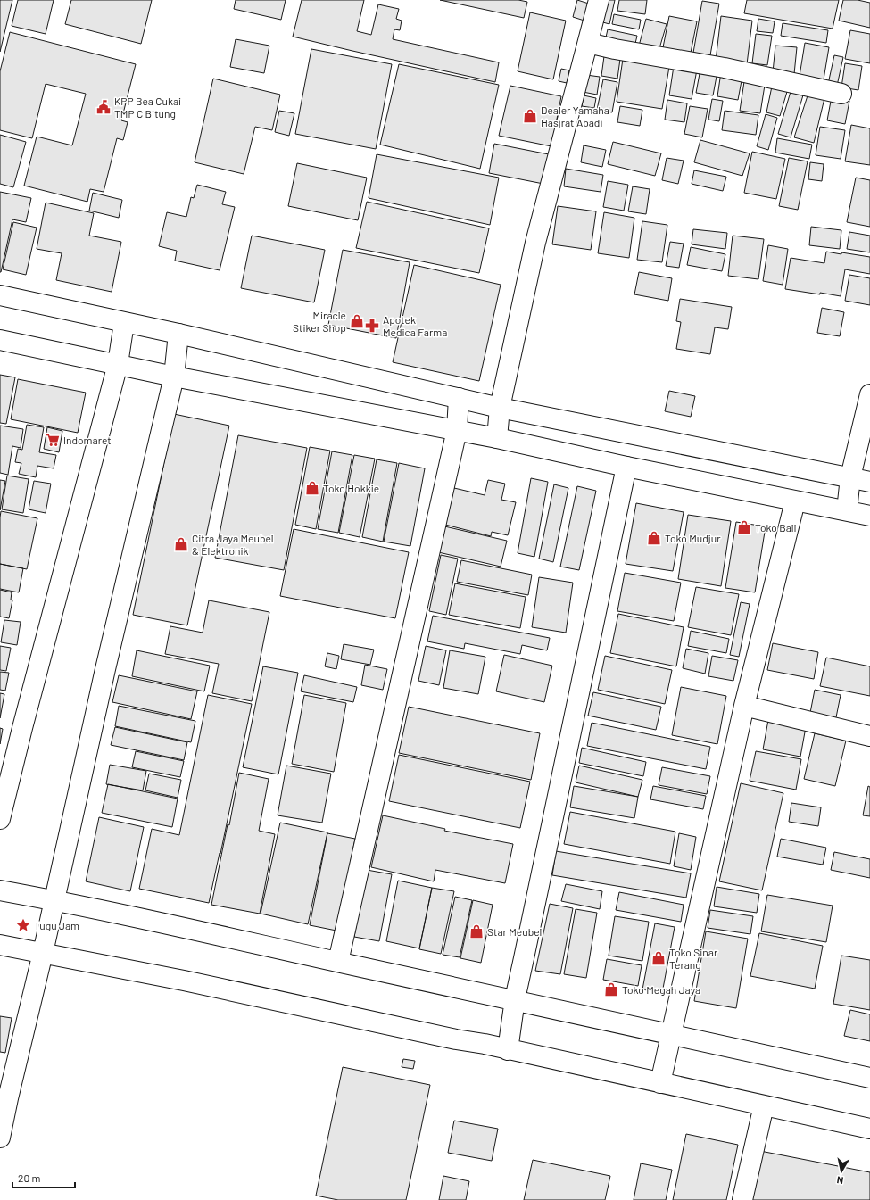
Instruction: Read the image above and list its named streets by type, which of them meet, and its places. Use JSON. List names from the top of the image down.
{
  "places": {
    "public building": ["KPP Bea Cukai TMP C Bitung"],
    "shop": [
      "Dealer Yamaha Hasjrat Abadi",
      "Miracle Stiker Shop",
      "Toko Hokkie",
      "Toko Bali",
      "Toko Mudjur",
      "Citra Jaya Meubel & Elektronik",
      "Star Meubel",
      "Toko Sinar Terang",
      "Toko Megah Jaya"
    ],
    "pharmacy": ["Apotek Medica Farma"],
    "supermarket": ["Indomaret"],
    "place": ["Tugu Jam"]
  },
  "scale_bar": "20 m",
  "north": "bottom"
}
